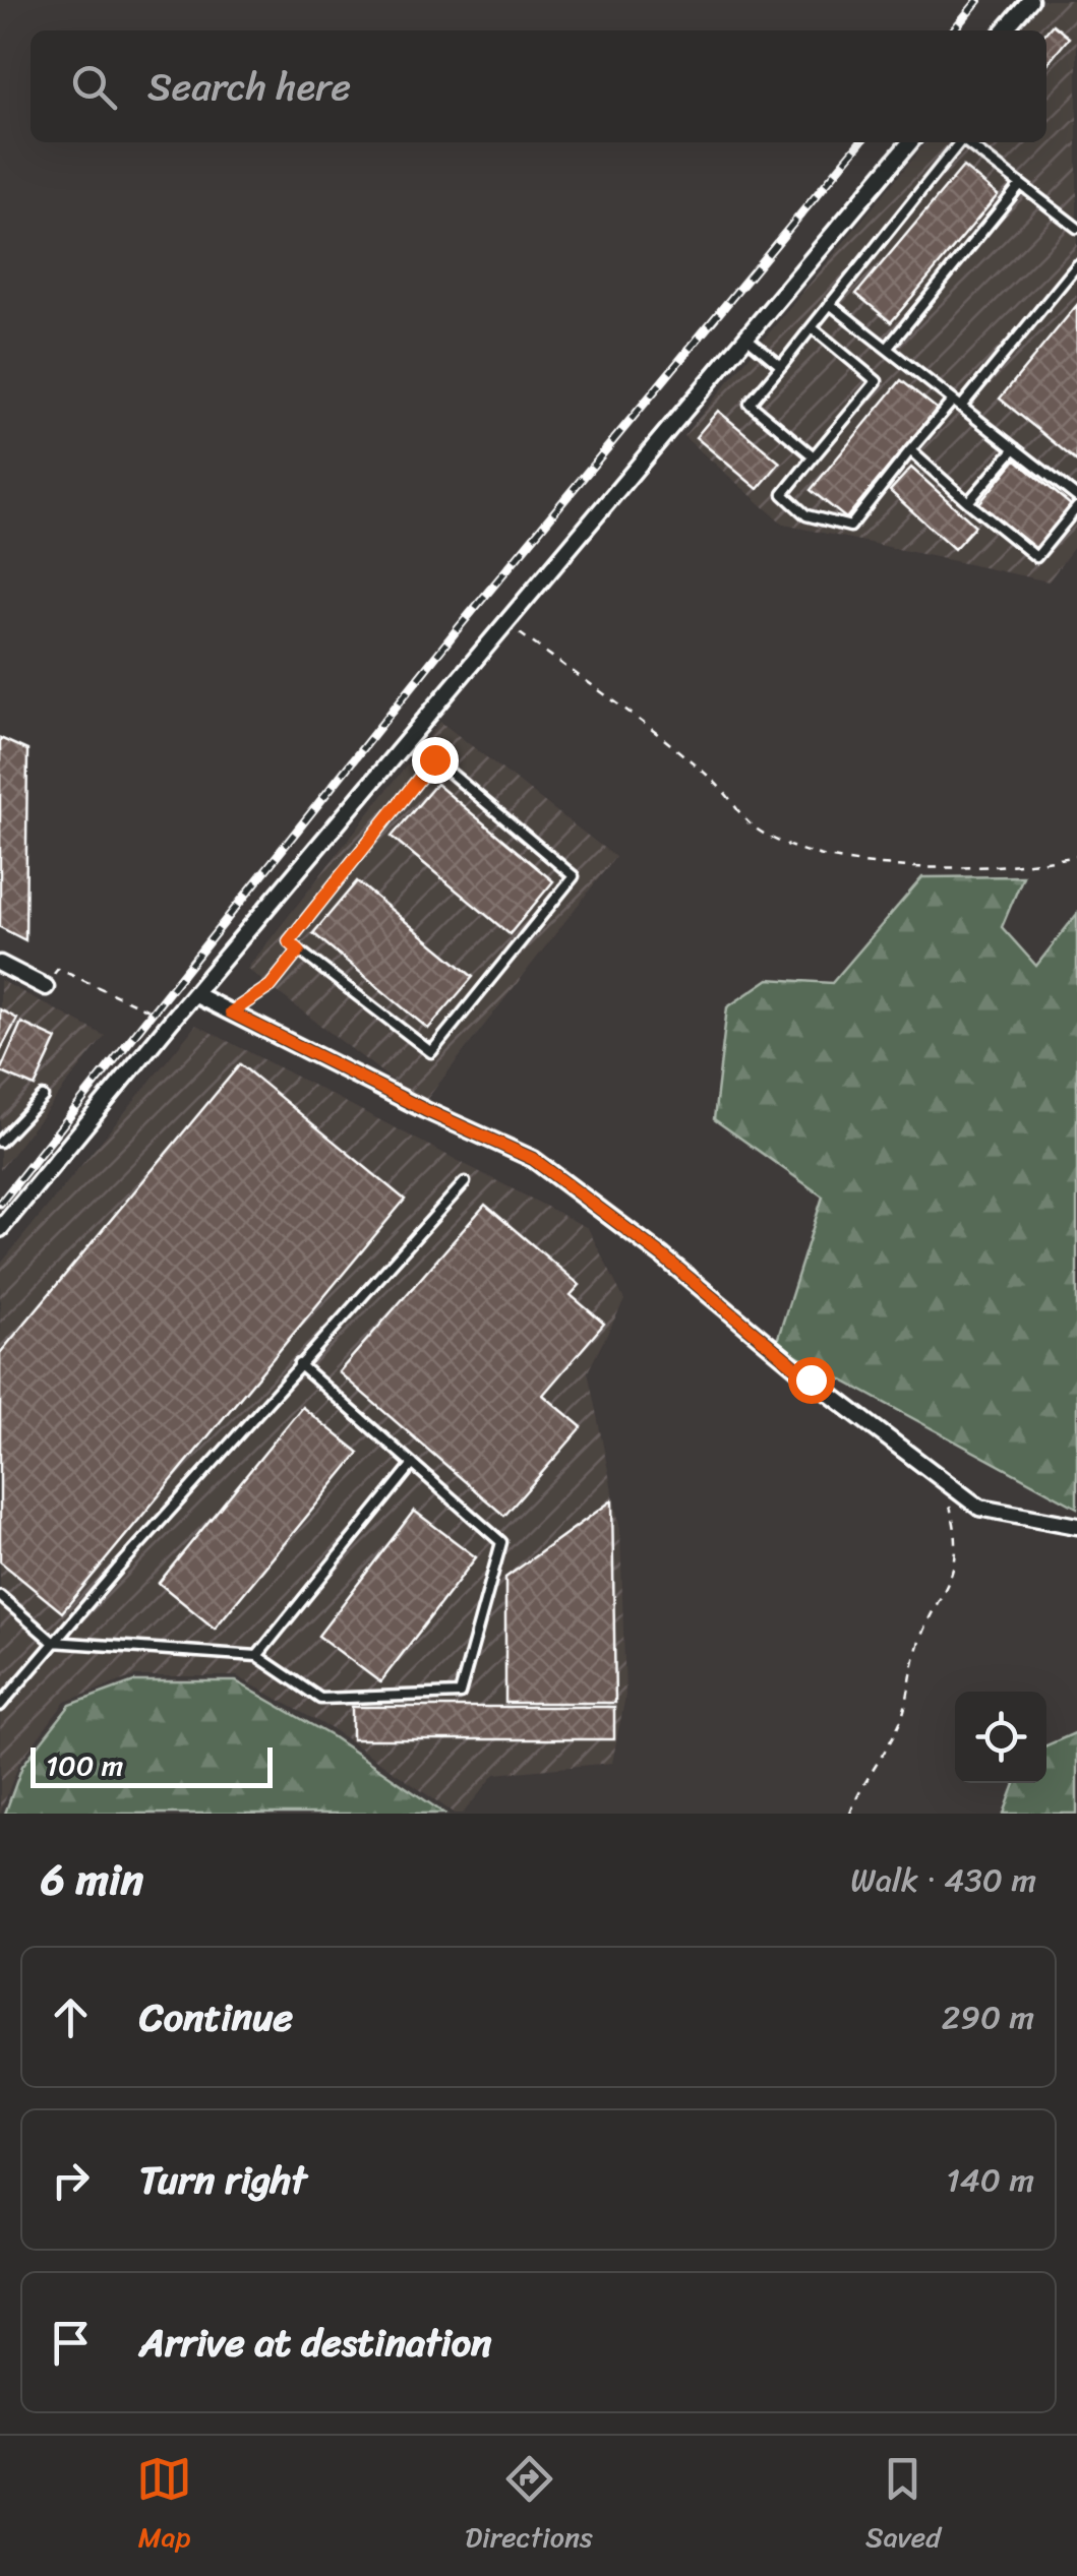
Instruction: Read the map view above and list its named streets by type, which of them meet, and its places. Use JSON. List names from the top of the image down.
{
  "scale_bar": "100 m",
  "page": {
    "search": "Search here",
    "scale": "100 m",
    "heading": ["6 min", "Walk · 430 m"],
    "list": [
      ["Continue", "290 m"],
      ["Turn right", "140 m"],
      "Arrive at destination"
    ],
    "nav": ["Map", "Directions", "Saved"]
  }
}
